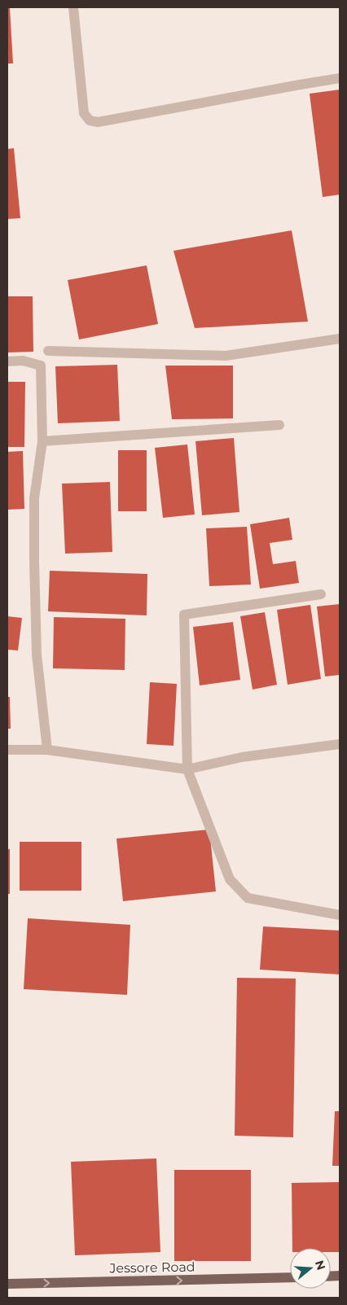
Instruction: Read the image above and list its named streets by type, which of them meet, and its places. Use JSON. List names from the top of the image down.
{
  "streets": {
    "main road": ["Jessore Road"]
  },
  "one_way": ["Jessore Road"],
  "north": "right"
}
